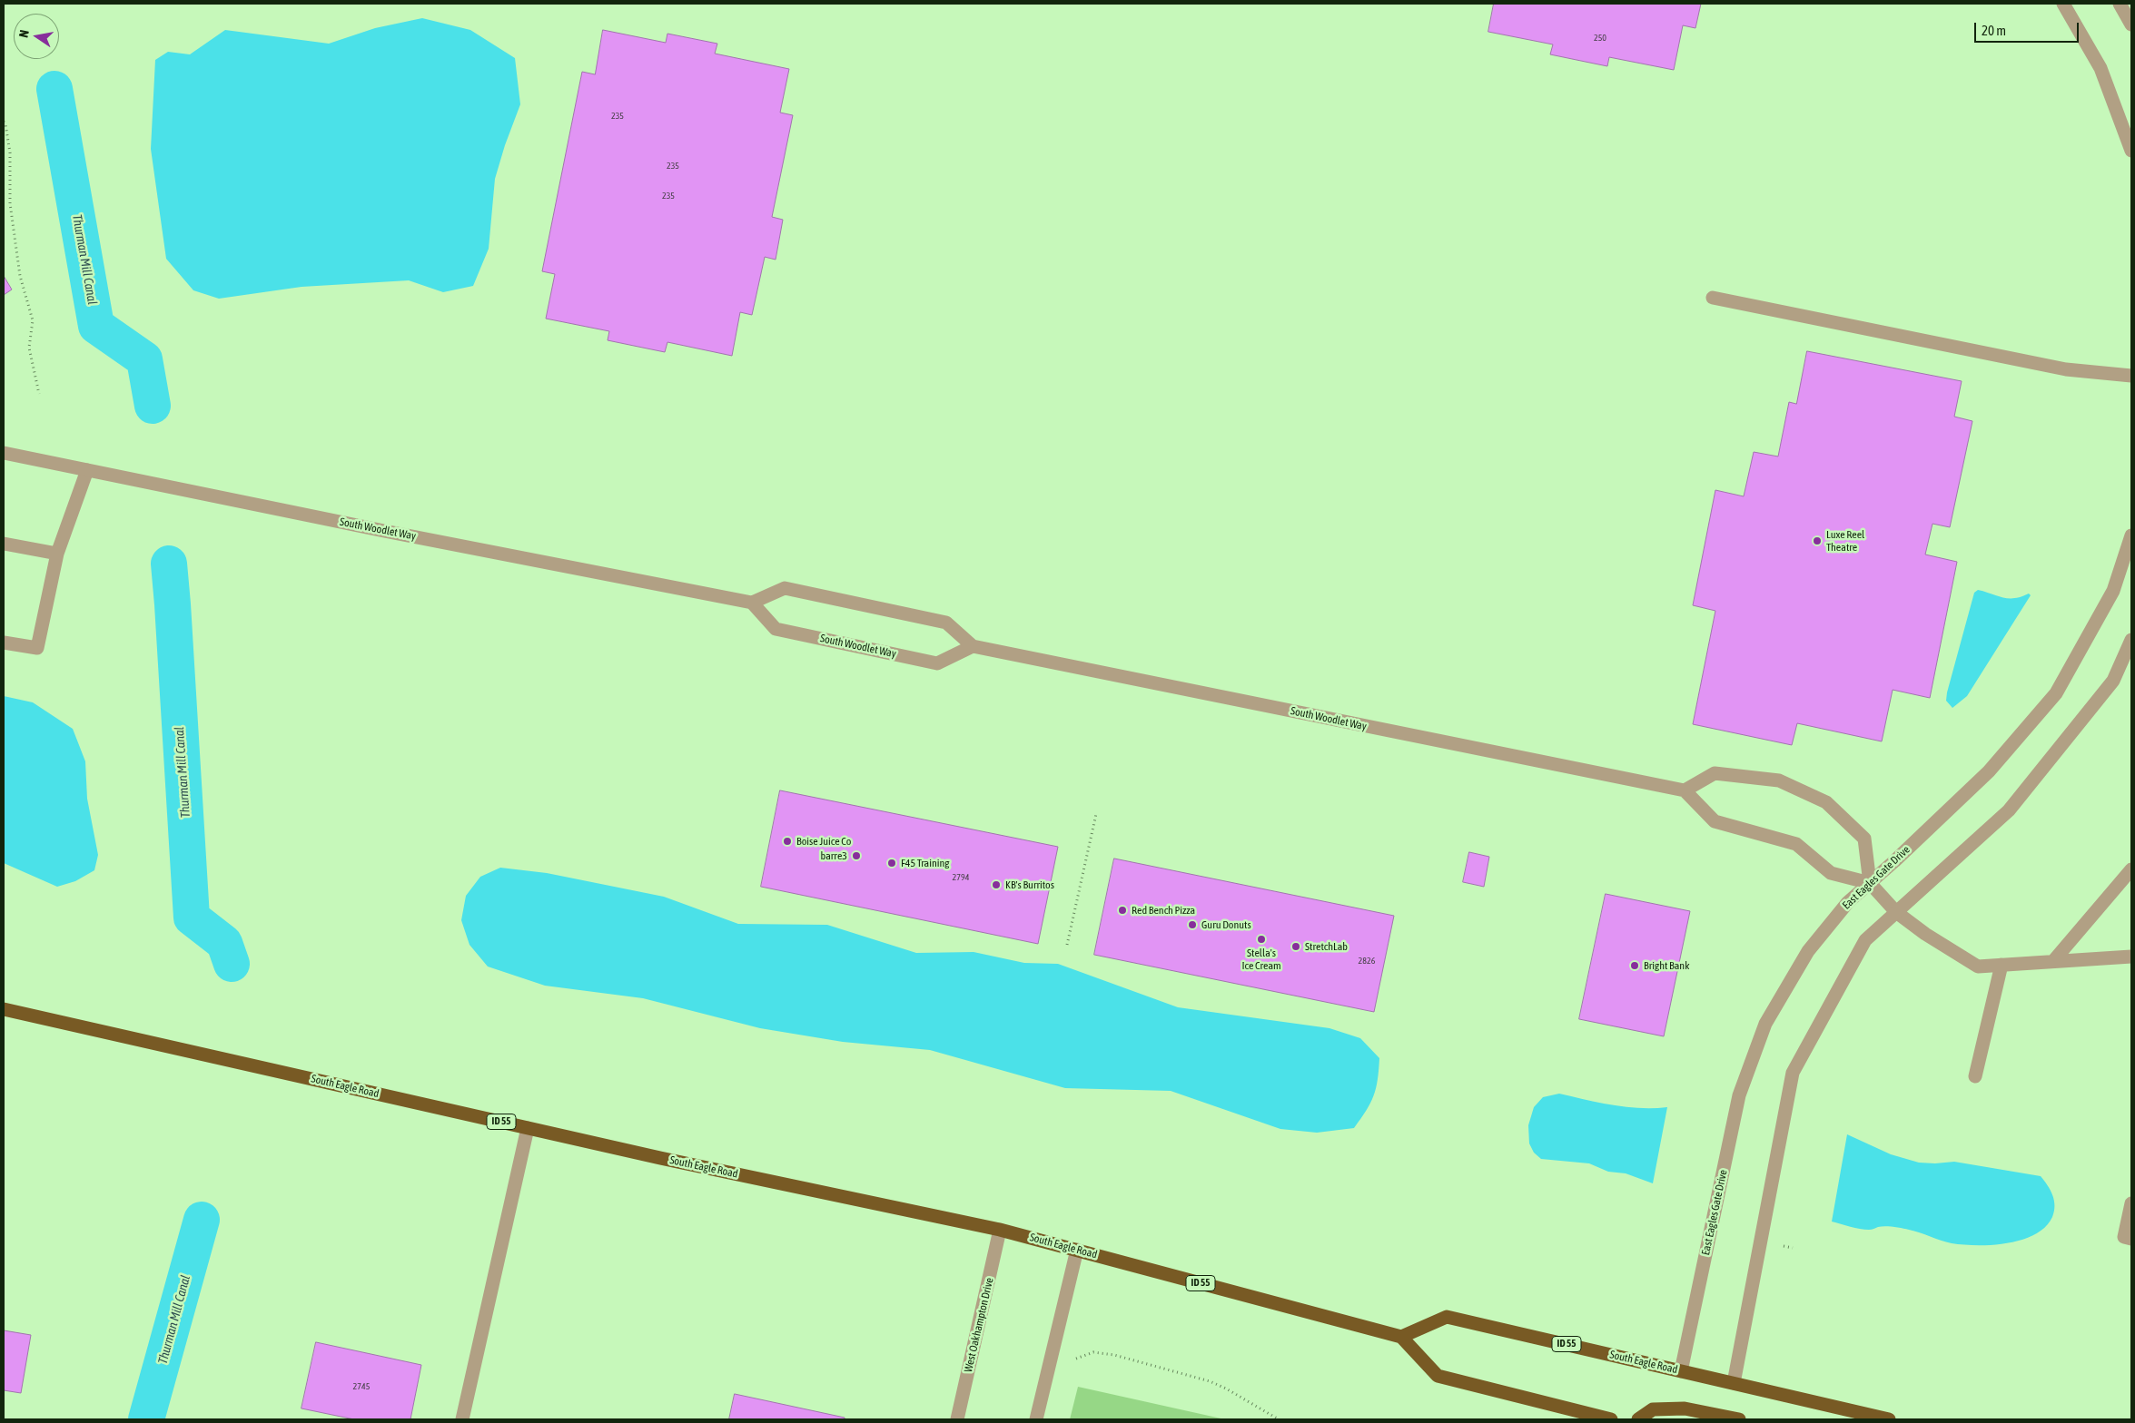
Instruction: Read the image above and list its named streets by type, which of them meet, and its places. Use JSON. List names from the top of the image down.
{
  "streets": {
    "highway": ["South Eagle Road", "ID 55"],
    "street": ["South Woodlet Way", "East Eagles Gate Drive", "West Oakhampton Drive"]
  },
  "crossings": [
    ["East Eagles Gate Drive", "South Eagle Road"],
    ["South Eagle Road", "West Oakhampton Drive"]
  ],
  "water": ["Thurman Mill Canal"],
  "places": [
    "Luxe Reel Theatre",
    "Boise Juice Co",
    "barre3",
    "F45 Training",
    "KB's Burritos",
    "Red Bench Pizza",
    "Guru Donuts",
    "Stella's Ice Cream",
    "StretchLab",
    "Bright Bank"
  ],
  "house_numbers": [
    "250",
    "235",
    "235",
    "235",
    "2794",
    "2826",
    "2745"
  ],
  "scale_bar": "20 m",
  "north": "left"
}
